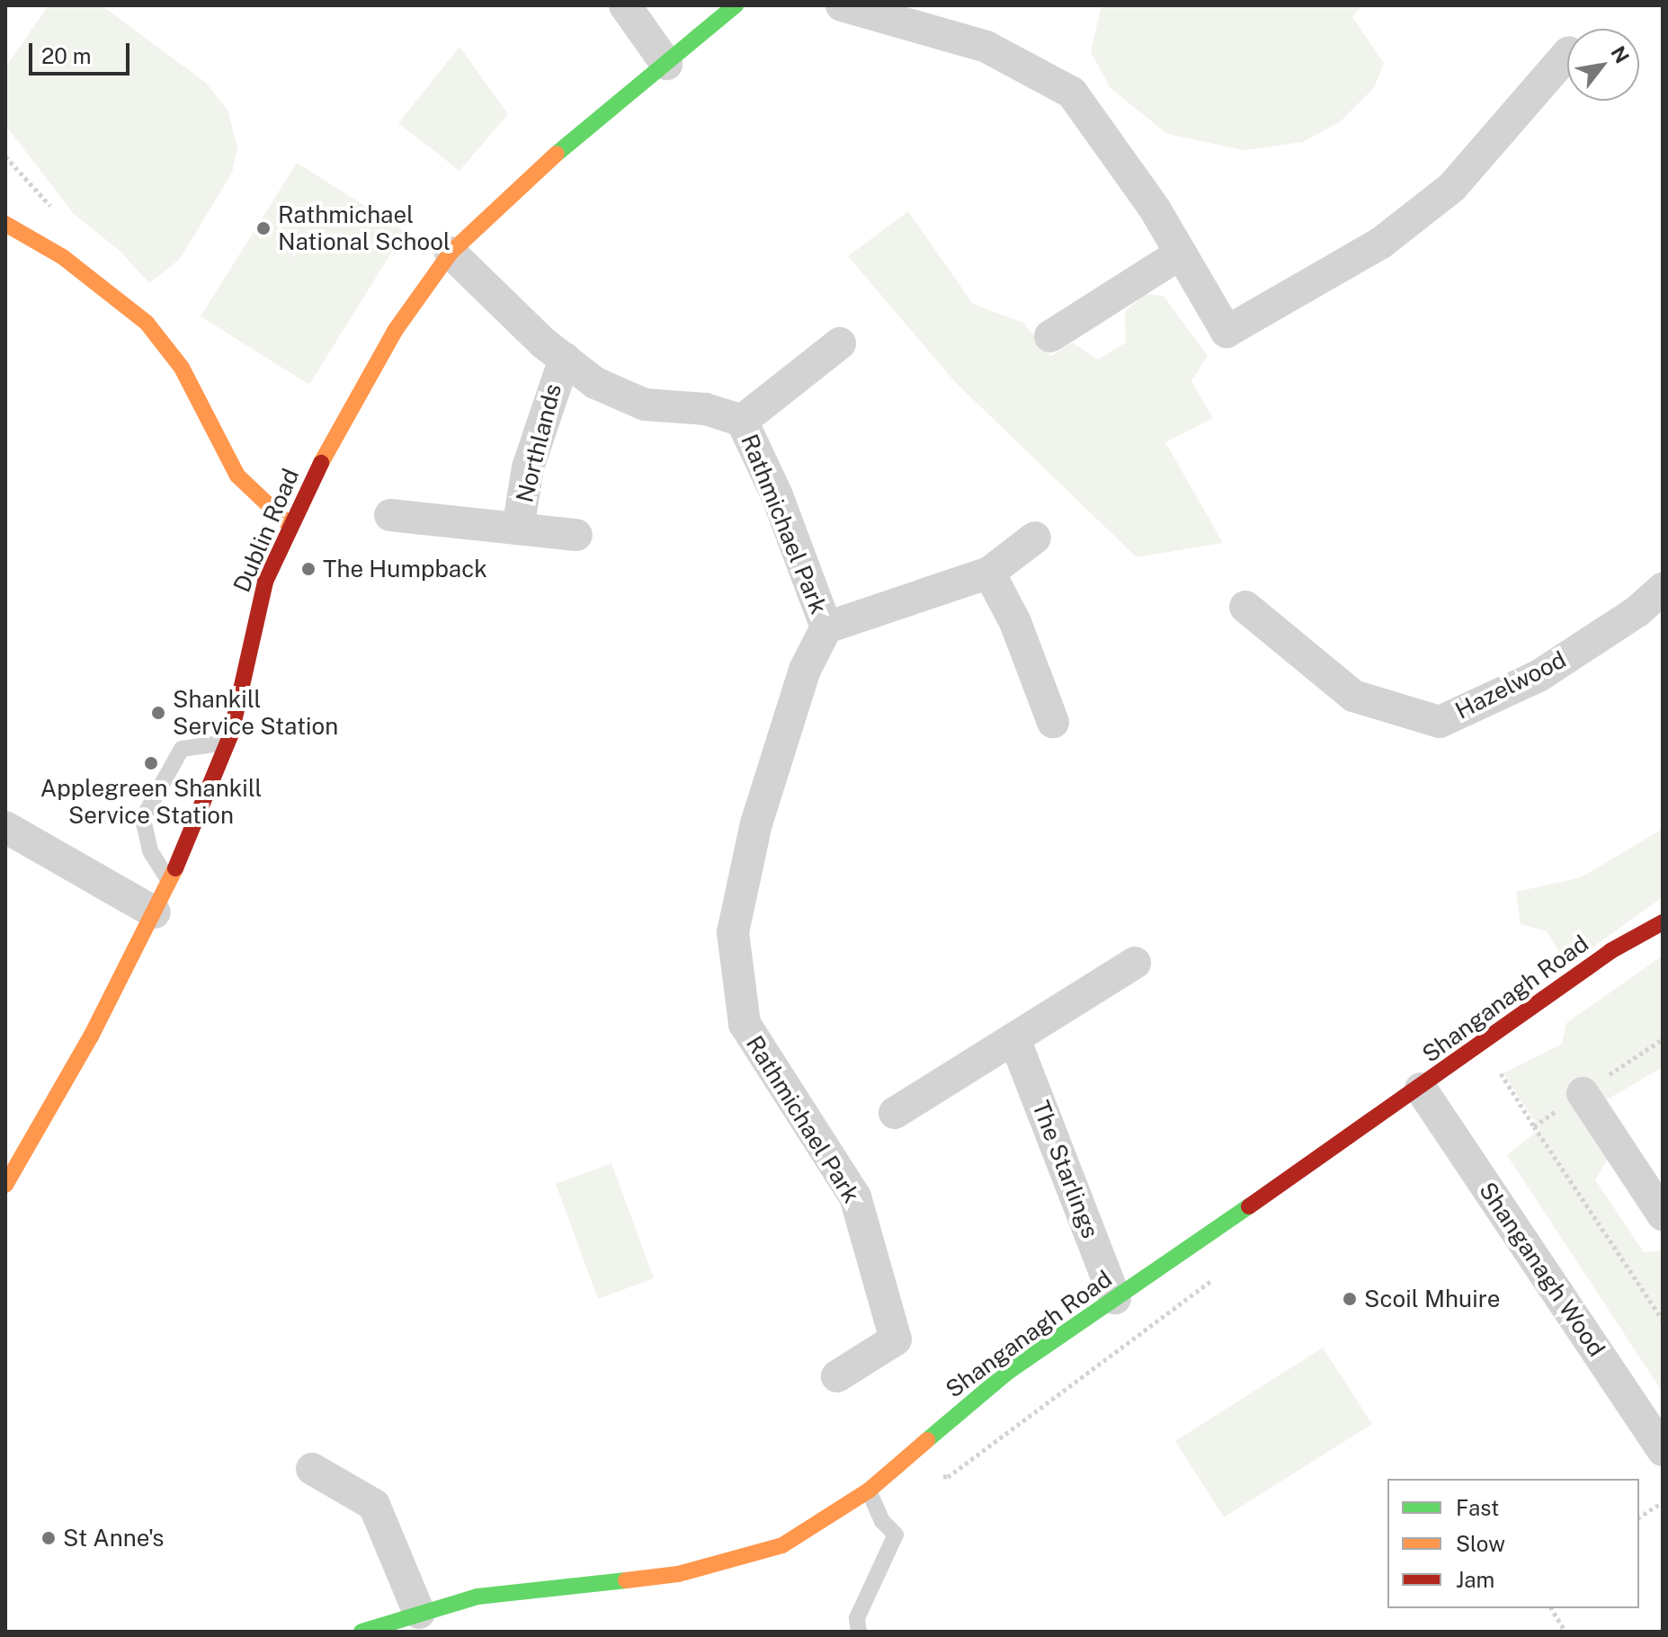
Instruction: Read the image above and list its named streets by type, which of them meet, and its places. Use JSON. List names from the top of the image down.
{
  "streets": {
    "main road": ["Dublin Road", "Shanganagh Road"],
    "street": [
      "Northlands",
      "Rathmichael Park",
      "Hazelwood",
      "The Starlings",
      "Shanganagh Wood"
    ]
  },
  "crossings": [
    ["Northlands", "Rathmichael Park"],
    ["Rathmichael Park", "Dublin Road"],
    ["Shanganagh Road", "The Starlings"],
    ["Shanganagh Road", "Shanganagh Wood"]
  ],
  "places": [
    "Rathmichael National School",
    "The Humpback",
    "Shankill Service Station",
    "Applegreen Shankill Service Station",
    "Scoil Mhuire",
    "St Anne's"
  ],
  "legend": ["Fast", "Slow", "Jam"],
  "scale_bar": "20 m",
  "north": "top right"
}
